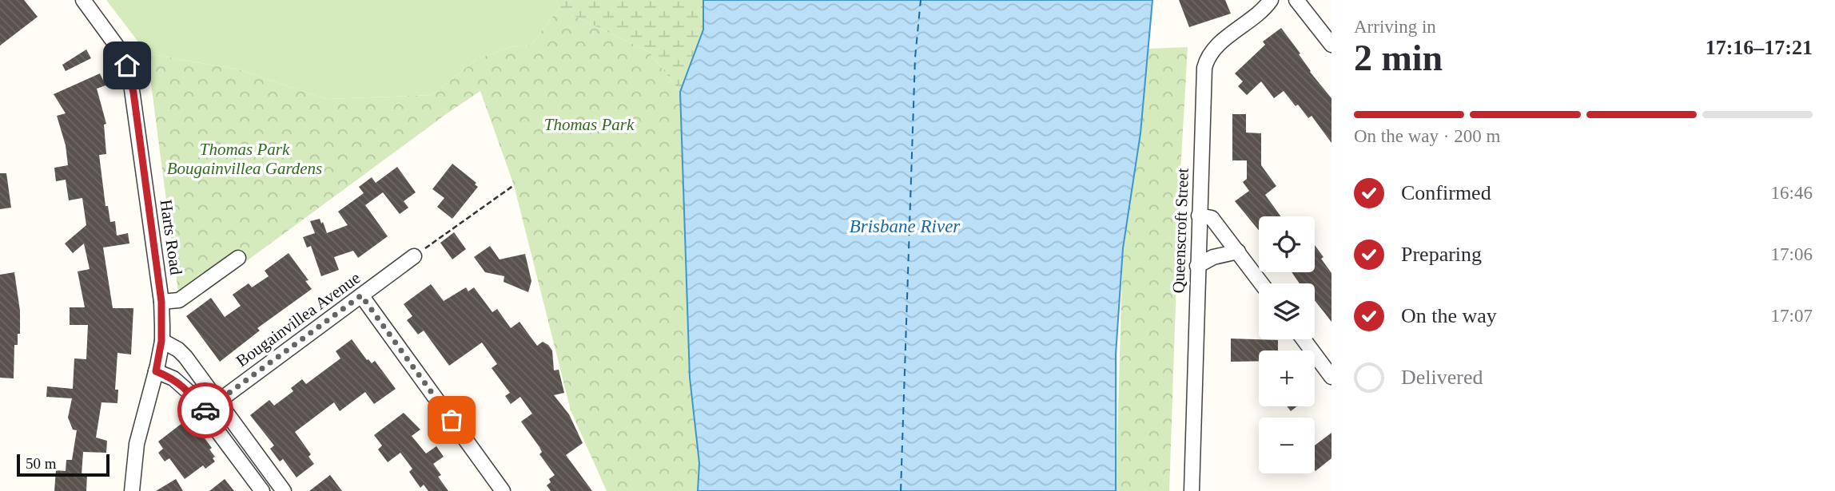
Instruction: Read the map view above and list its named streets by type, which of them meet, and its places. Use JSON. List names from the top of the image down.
{
  "streets": {
    "street": ["Queenscroft Street", "Harts Road", "Bougainvillea Avenue"]
  },
  "water": ["Brisbane River"],
  "parks": ["Thomas Park", "Thomas Park Bougainvillea Gardens"],
  "scale_bar": "50 m",
  "page": {
    "heading": ["2 min", "Arriving in", "17:16–17:21"],
    "bar": "On the way · 200 m",
    "list": [
      ["Confirmed", "16:46"],
      ["Preparing", "17:06"],
      ["On the way", "17:07"],
      "Delivered"
    ],
    "map_buttons": ["+", "−"],
    "scale": "50 m"
  }
}
